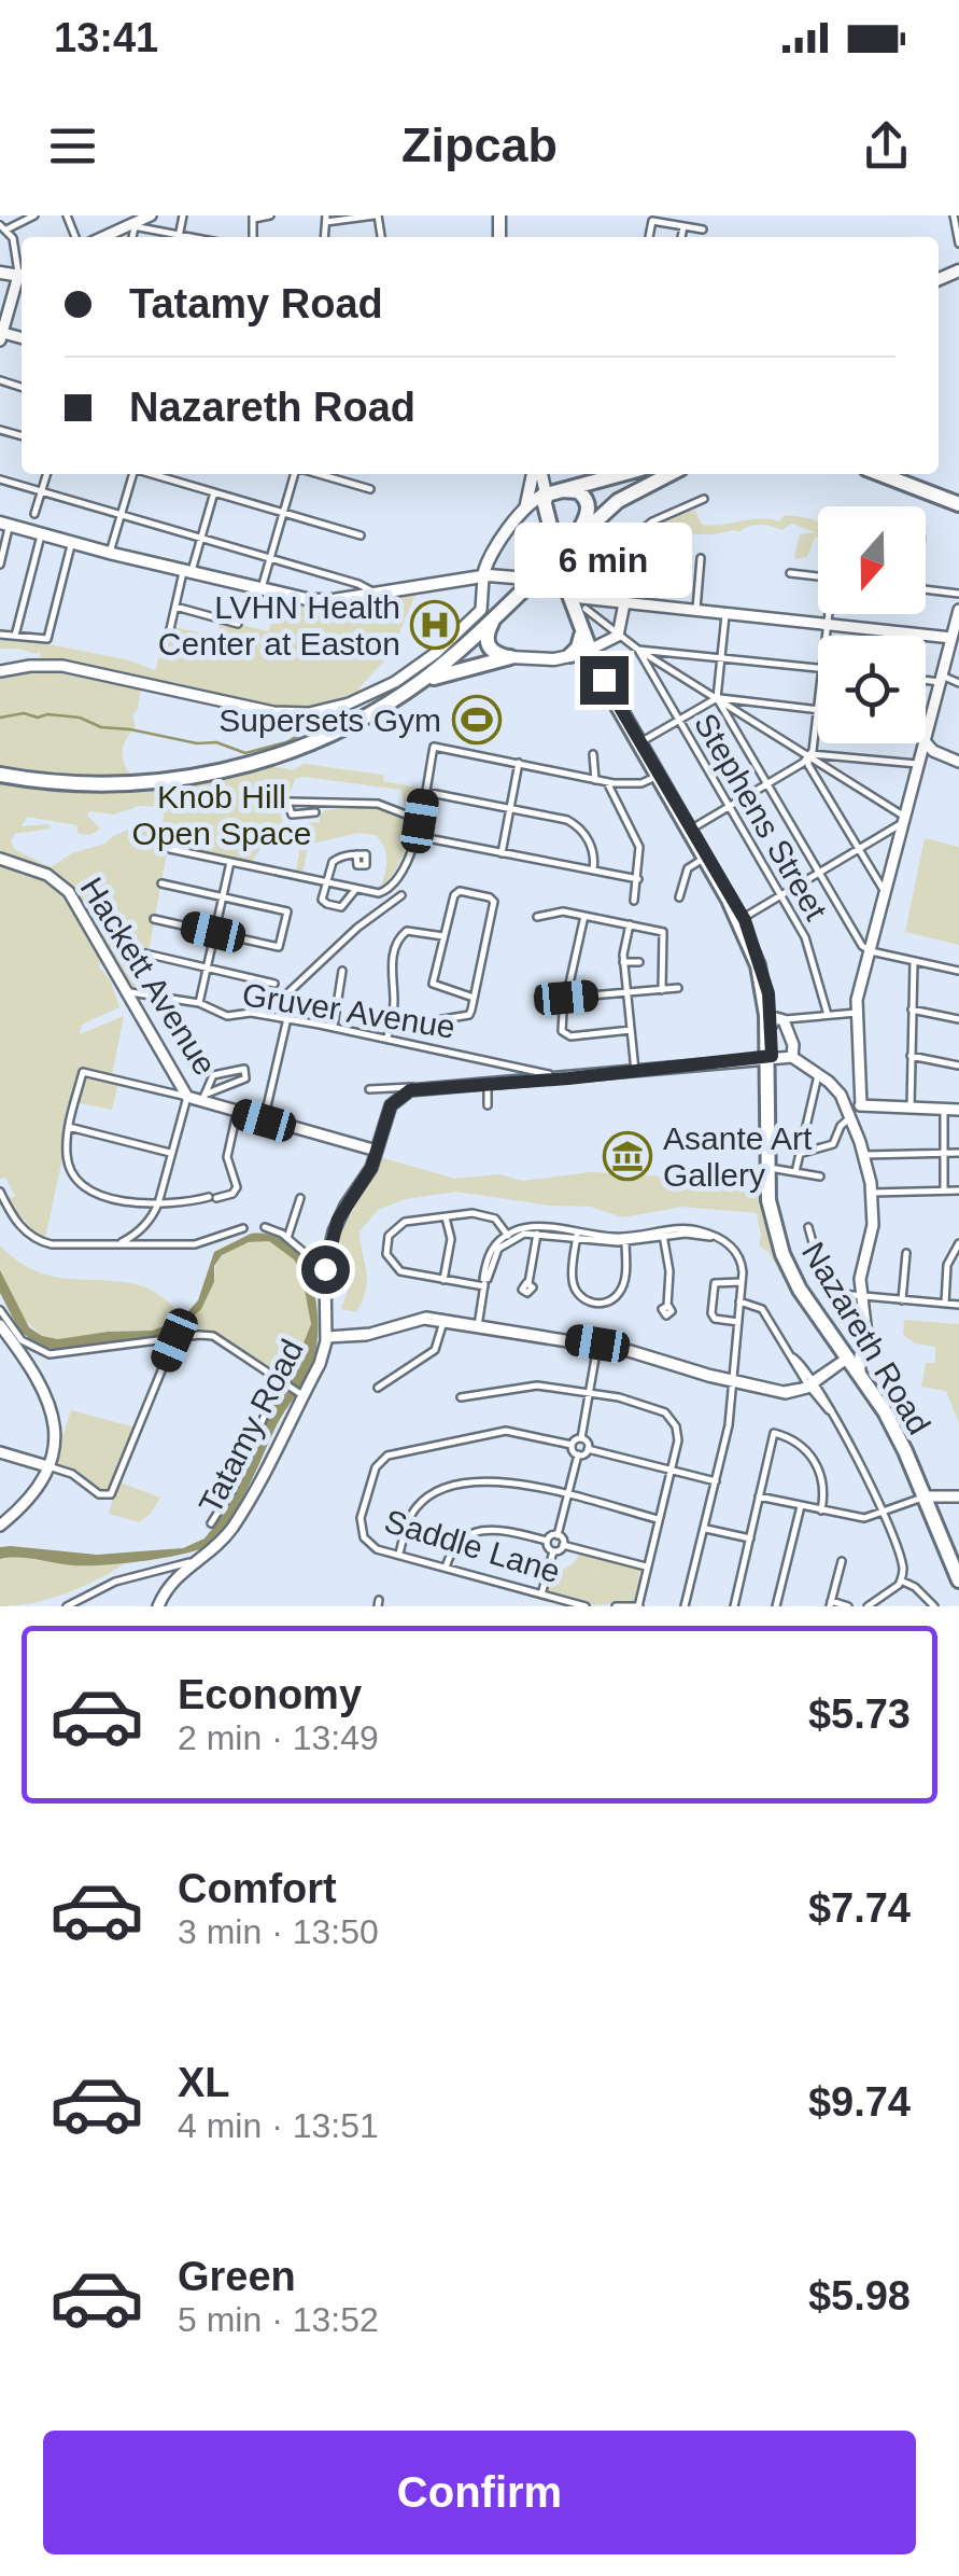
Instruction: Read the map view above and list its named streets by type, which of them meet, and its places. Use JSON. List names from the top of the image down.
{
  "streets": {
    "highway": ["Nazareth Road"],
    "main road": ["Hackett Avenue", "Tatamy Road"],
    "street": ["Stephens Street", "Gruver Avenue", "Saddle Lane"]
  },
  "crossings": [
    ["Hackett Avenue", "Gruver Avenue"],
    ["Hackett Avenue", "Tatamy Road"]
  ],
  "parks": ["Knob Hill Open Space"],
  "places": {
    "hospital": ["LVHN Health Center at Easton"],
    "sports": ["Supersets Gym"],
    "museum": ["Asante Art Gallery"]
  },
  "north": "bottom",
  "page": {
    "status": "13:41",
    "header": "Zipcab",
    "banner": ["Tatamy Road", "Nazareth Road"],
    "bubble": "6 min",
    "list": [
      {
        "name": "Economy",
        "note": "2 min · 13:49",
        "value": "$5.73"
      },
      {
        "name": "Comfort",
        "note": "3 min · 13:50",
        "value": "$7.74"
      },
      {
        "name": "XL",
        "note": "4 min · 13:51",
        "value": "$9.74"
      },
      {
        "name": "Green",
        "note": "5 min · 13:52",
        "value": "$5.98"
      }
    ],
    "buttons": "Confirm"
  }
}
